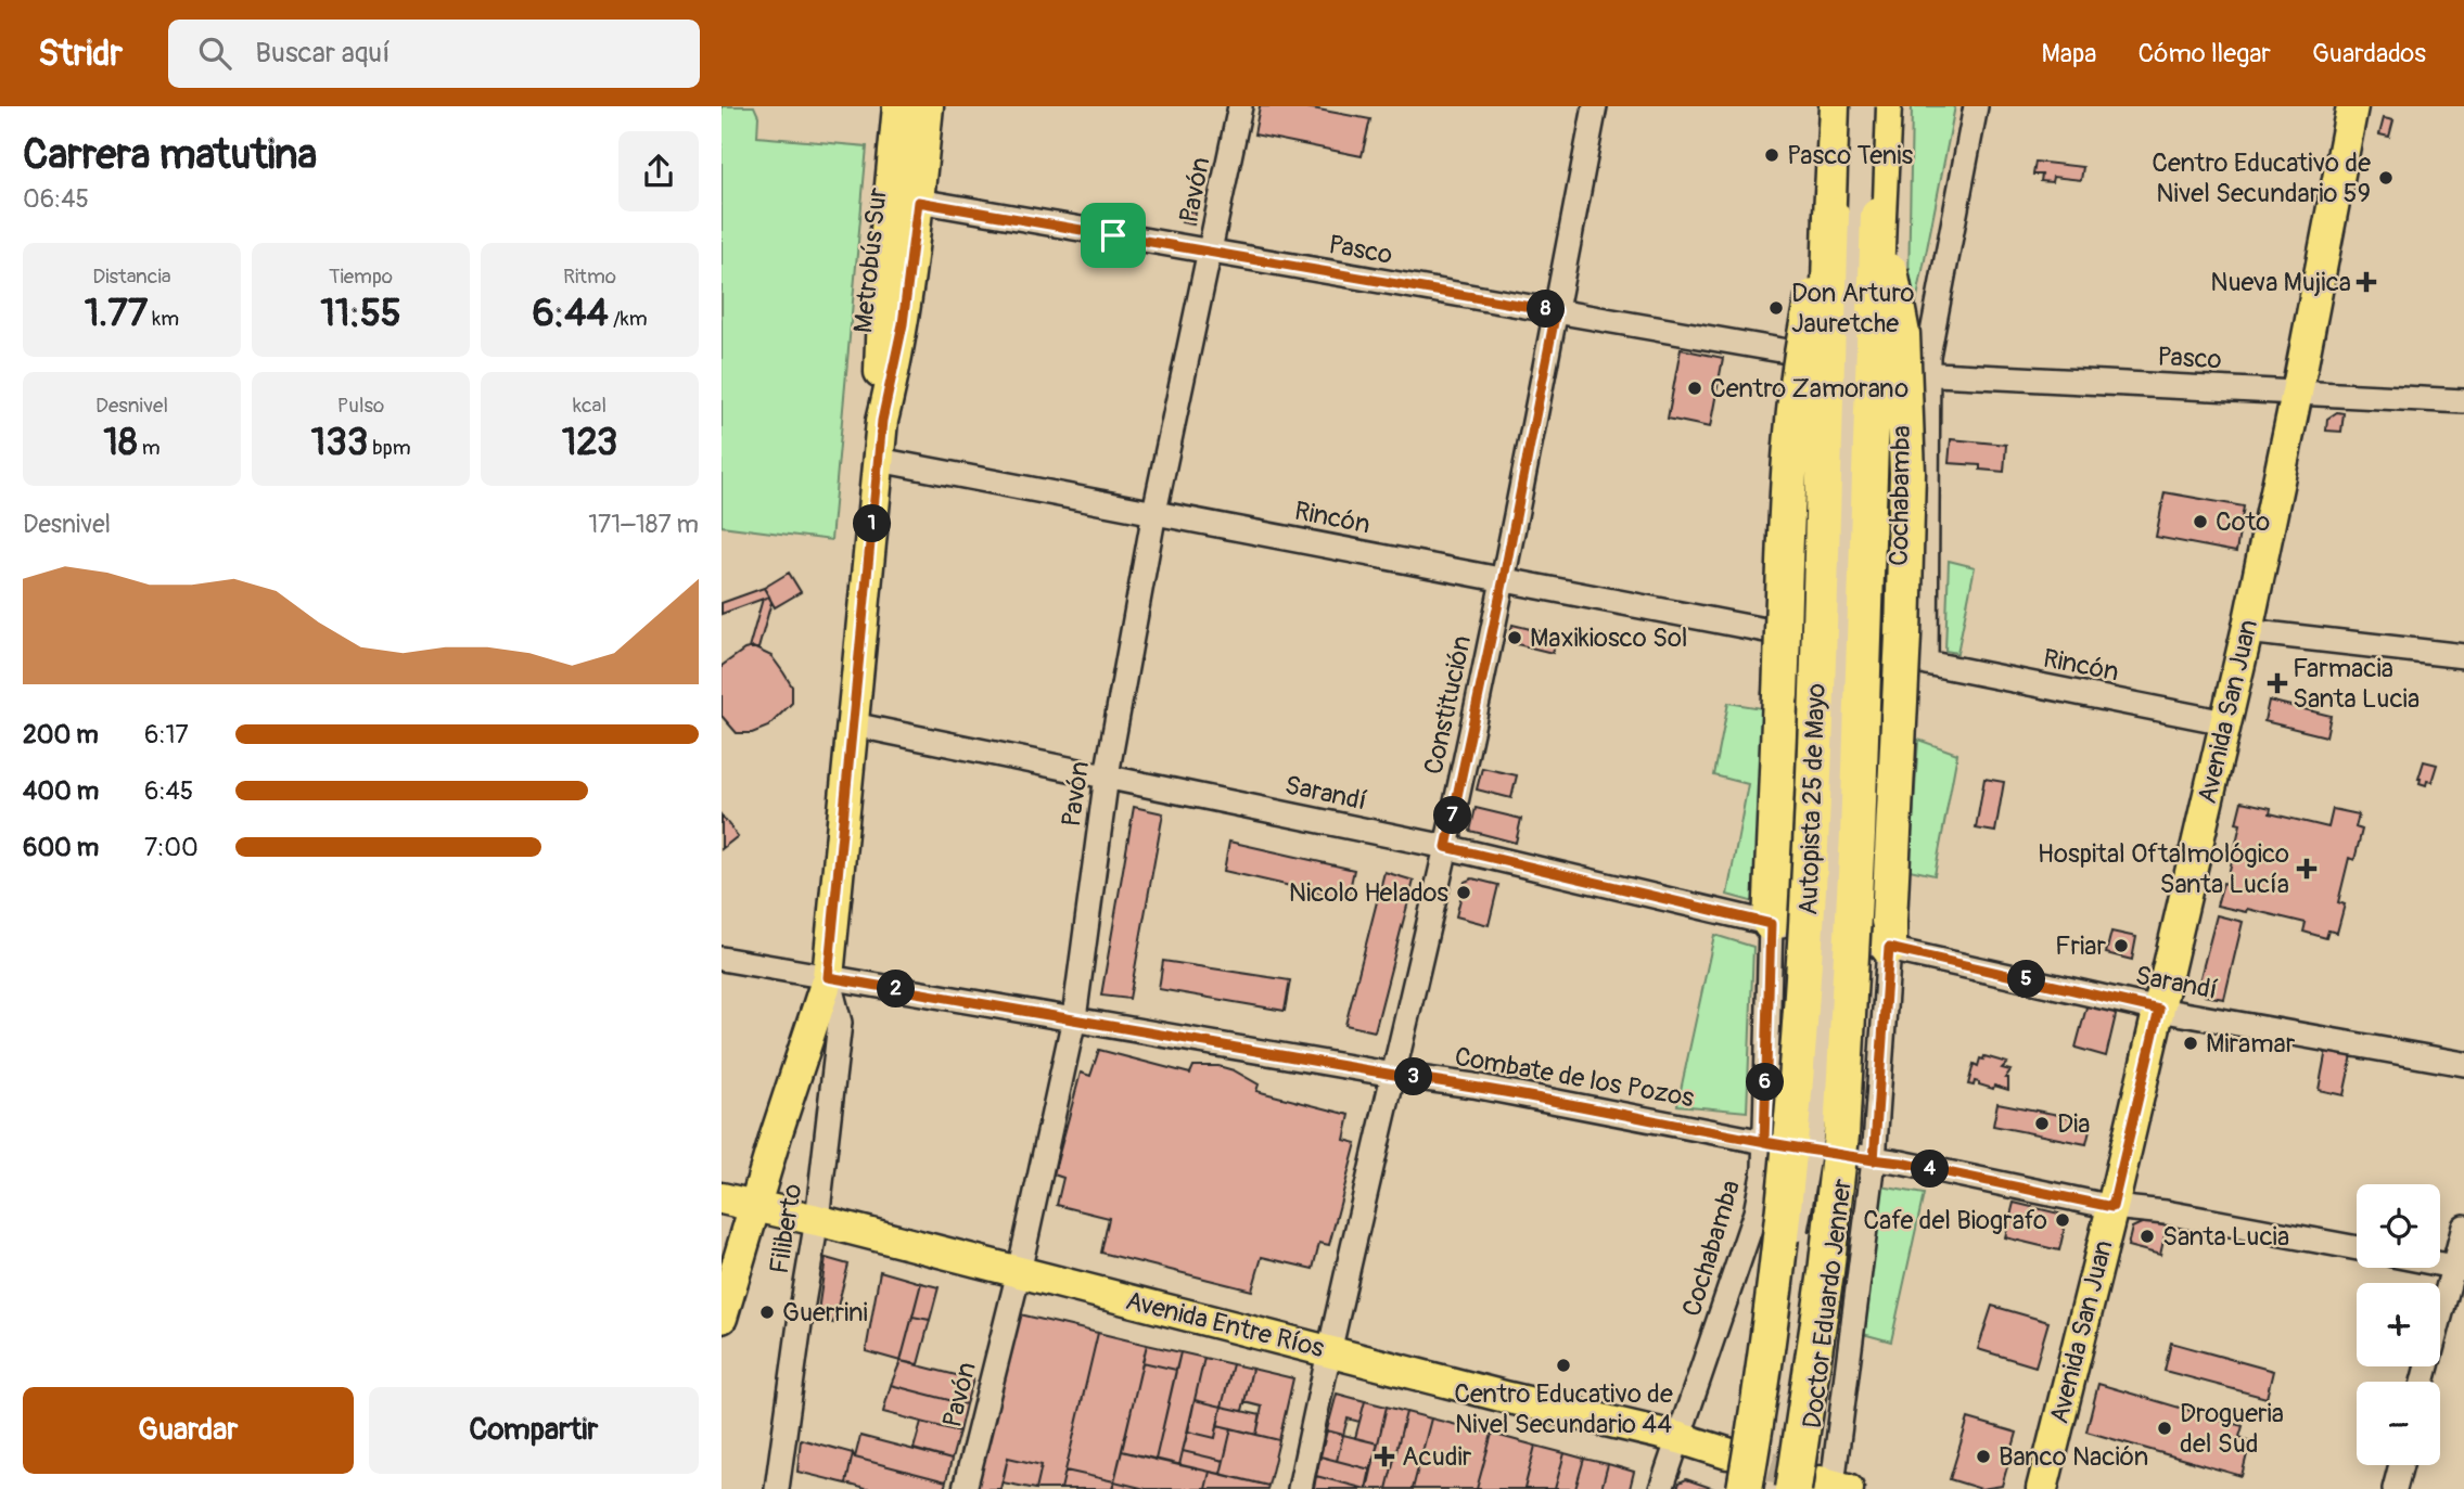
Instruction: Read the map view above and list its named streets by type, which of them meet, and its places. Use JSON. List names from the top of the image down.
{
  "streets": {
    "highway": ["Autopista 25 de Mayo"],
    "main road": ["Avenida San Juan", "Avenida Entre Ríos"],
    "street": [
      "Pavón",
      "Pasco",
      "Metrobús Sur",
      "Cochabamba",
      "Rincón",
      "Constitución",
      "Sarandí",
      "Combate de los Pozos",
      "Filiberto",
      "Doctor Eduardo Jenner"
    ]
  },
  "crossings": [
    ["Pavón", "Pasco"],
    ["Pavón", "Rincón"],
    ["Pavón", "Sarandí"],
    ["Pavón", "Combate de los Pozos"],
    ["Pavón", "Avenida Entre Ríos"],
    ["Pasco", "Cochabamba"],
    ["Pasco", "Constitución"],
    ["Pasco", "Avenida San Juan"],
    ["Cochabamba", "Rincón"],
    ["Cochabamba", "Sarandí"],
    ["Cochabamba", "Combate de los Pozos"],
    ["Cochabamba", "Avenida Entre Ríos"],
    ["Rincón", "Constitución"],
    ["Rincón", "Avenida San Juan"],
    ["Constitución", "Sarandí"],
    ["Constitución", "Combate de los Pozos"],
    ["Constitución", "Avenida Entre Ríos"],
    ["Avenida San Juan", "Sarandí"],
    ["Avenida San Juan", "Combate de los Pozos"],
    ["Sarandí", "Doctor Eduardo Jenner"],
    ["Autopista 25 de Mayo", "Doctor Eduardo Jenner"],
    ["Combate de los Pozos", "Filiberto"],
    ["Combate de los Pozos", "Doctor Eduardo Jenner"],
    ["Filiberto", "Avenida Entre Ríos"]
  ],
  "places": {
    "other": [
      "Pasco Tenis",
      "Centro Educativo de Nivel Secundario 59",
      "Don Arturo Jauretche",
      "Centro Zamorano",
      "Coto",
      "Maxikiosco Sol",
      "Nicolo Helados",
      "Friar",
      "Miramar",
      "Dia",
      "Cafe del Biografo",
      "Santa Lucia",
      "Guerrini",
      "Centro Educativo de Nivel Secundario 44",
      "Drogueria del Sud",
      "Banco Nación"
    ],
    "health": [
      "Nueva Mujica",
      "Farmacia Santa Lucia",
      "Hospital Oftalmológico Santa Lucía",
      "Acudir"
    ]
  },
  "page": {
    "header": "Stridr",
    "search": "Buscar aquí",
    "nav": ["Mapa", "Cómo llegar", "Guardados"],
    "heading": ["Carrera matutina", "06:45"],
    "stats": [
      ["Distancia", "1.77 km"],
      ["Tiempo", "11:55"],
      ["Ritmo", "6:44 /km"],
      ["Desnivel", "18 m"],
      ["Pulso", "133 bpm"],
      ["kcal", "123"]
    ],
    "pins": [
      "8",
      "1",
      "7",
      "5",
      "2",
      "3",
      "6",
      "4"
    ],
    "chart": ["Desnivel", "171–187 m"],
    "list": [
      {
        "name": "200 m",
        "note": "6:17"
      },
      {
        "name": "400 m",
        "note": "6:45"
      },
      {
        "name": "600 m",
        "note": "7:00"
      }
    ],
    "map_buttons": ["+", "−"],
    "buttons": ["Guardar", "Compartir"]
  }
}
